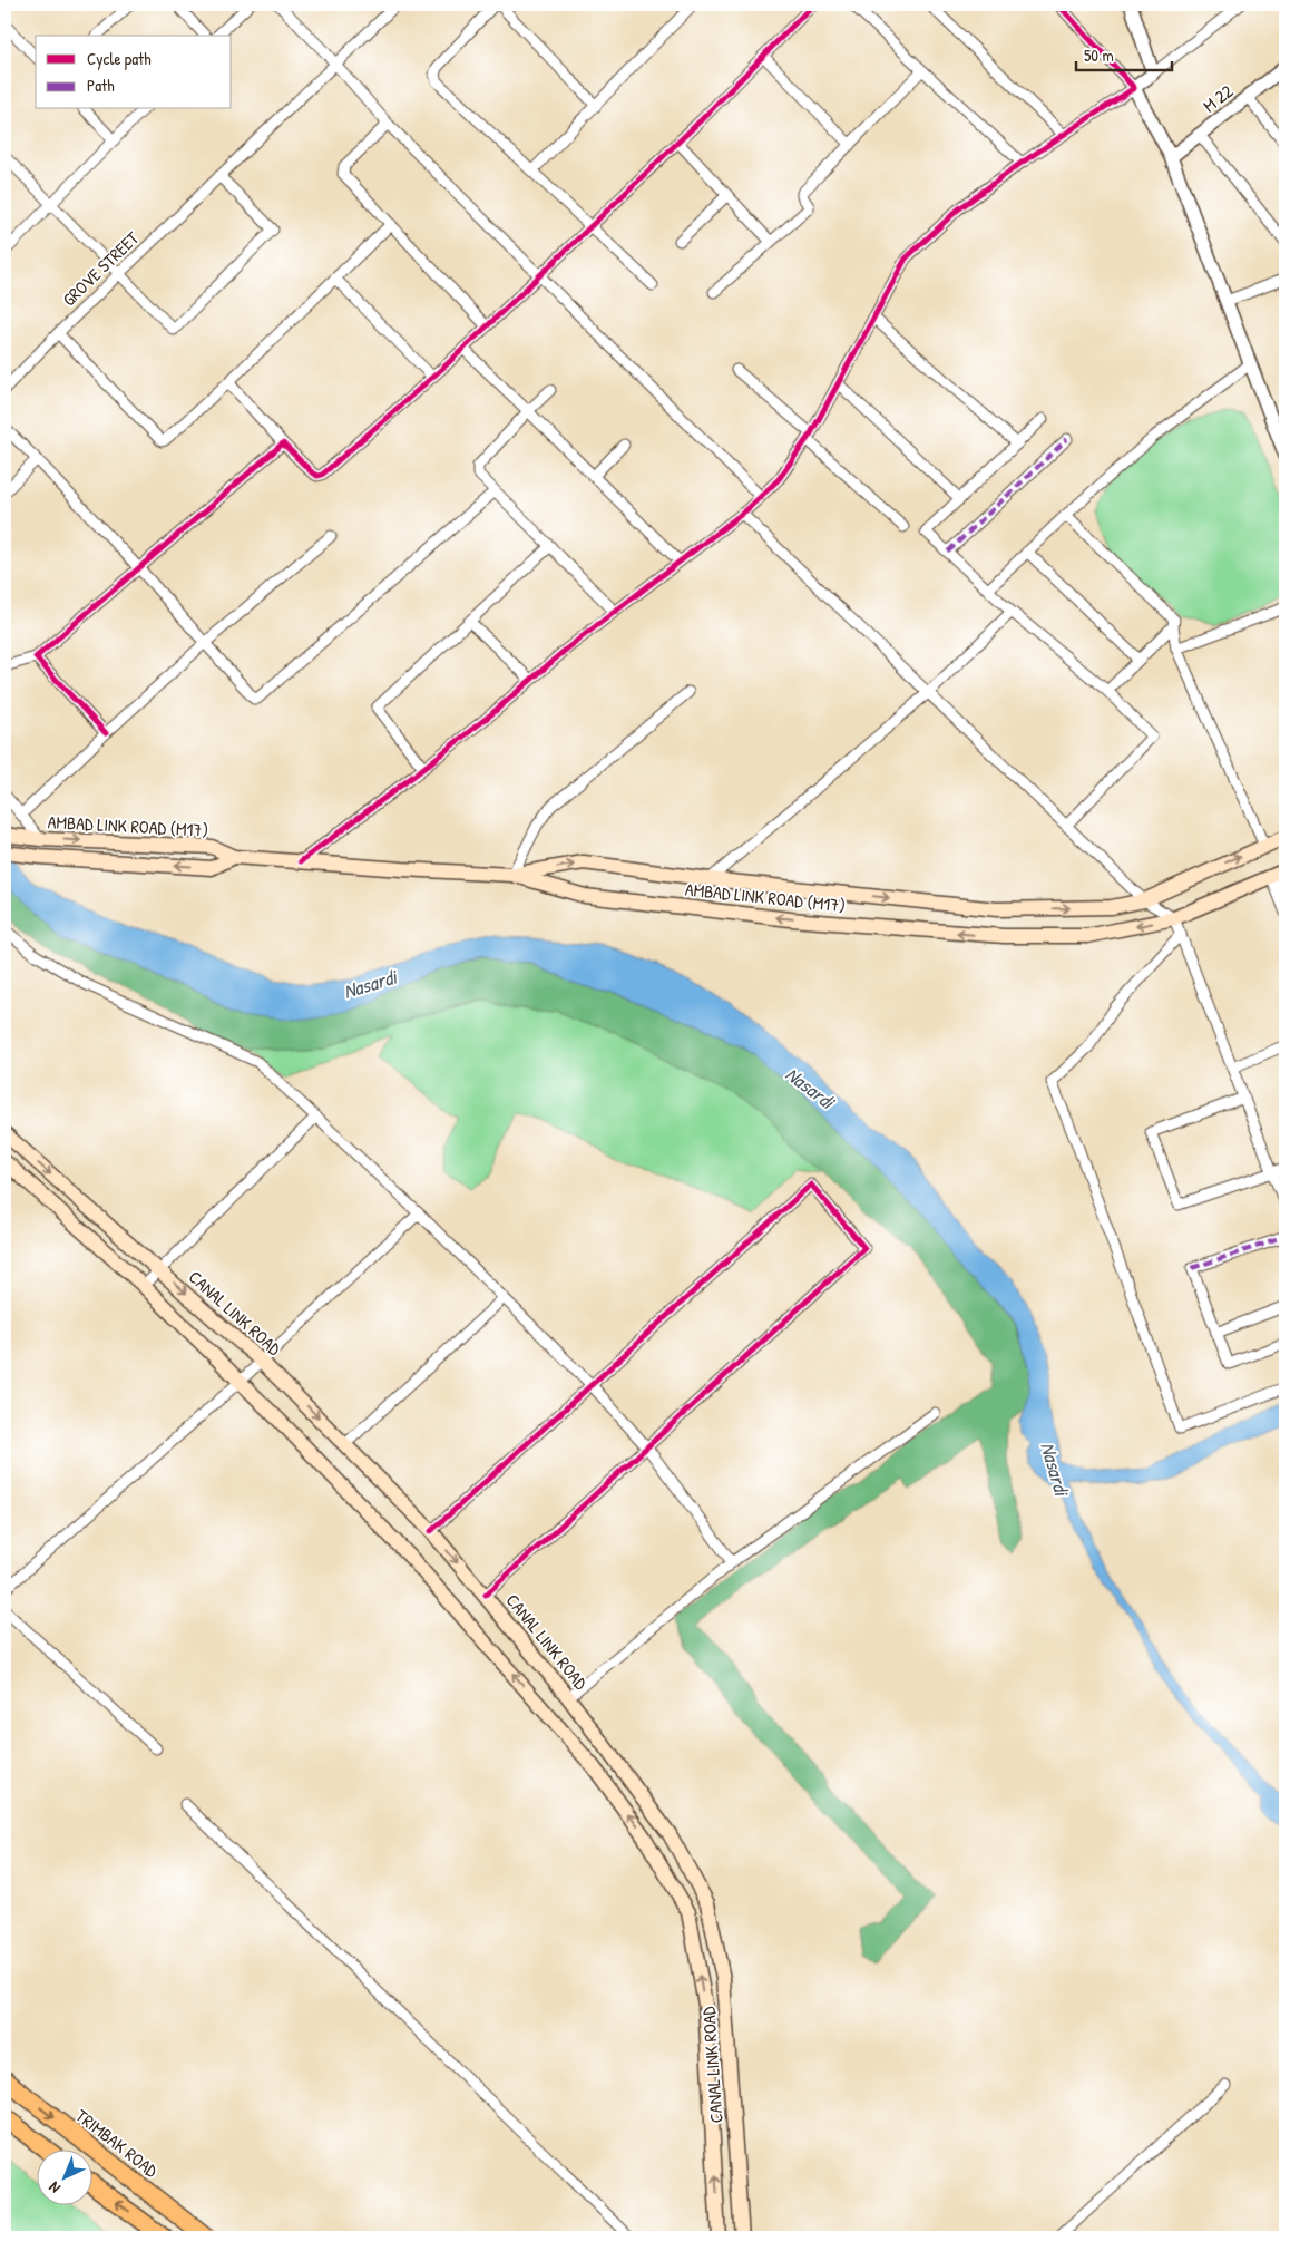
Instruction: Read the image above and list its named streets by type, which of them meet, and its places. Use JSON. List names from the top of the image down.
{
  "streets": {
    "highway": ["TRIMBAK ROAD"],
    "main road": ["AMBAD LINK ROAD (M17)", "CANAL LINK ROAD"],
    "street": ["M 22", "GROVE STREET"]
  },
  "water": ["Nasardi"],
  "legend": ["Cycle path", "Path"],
  "scale_bar": "50 m",
  "north": "bottom left"
}
